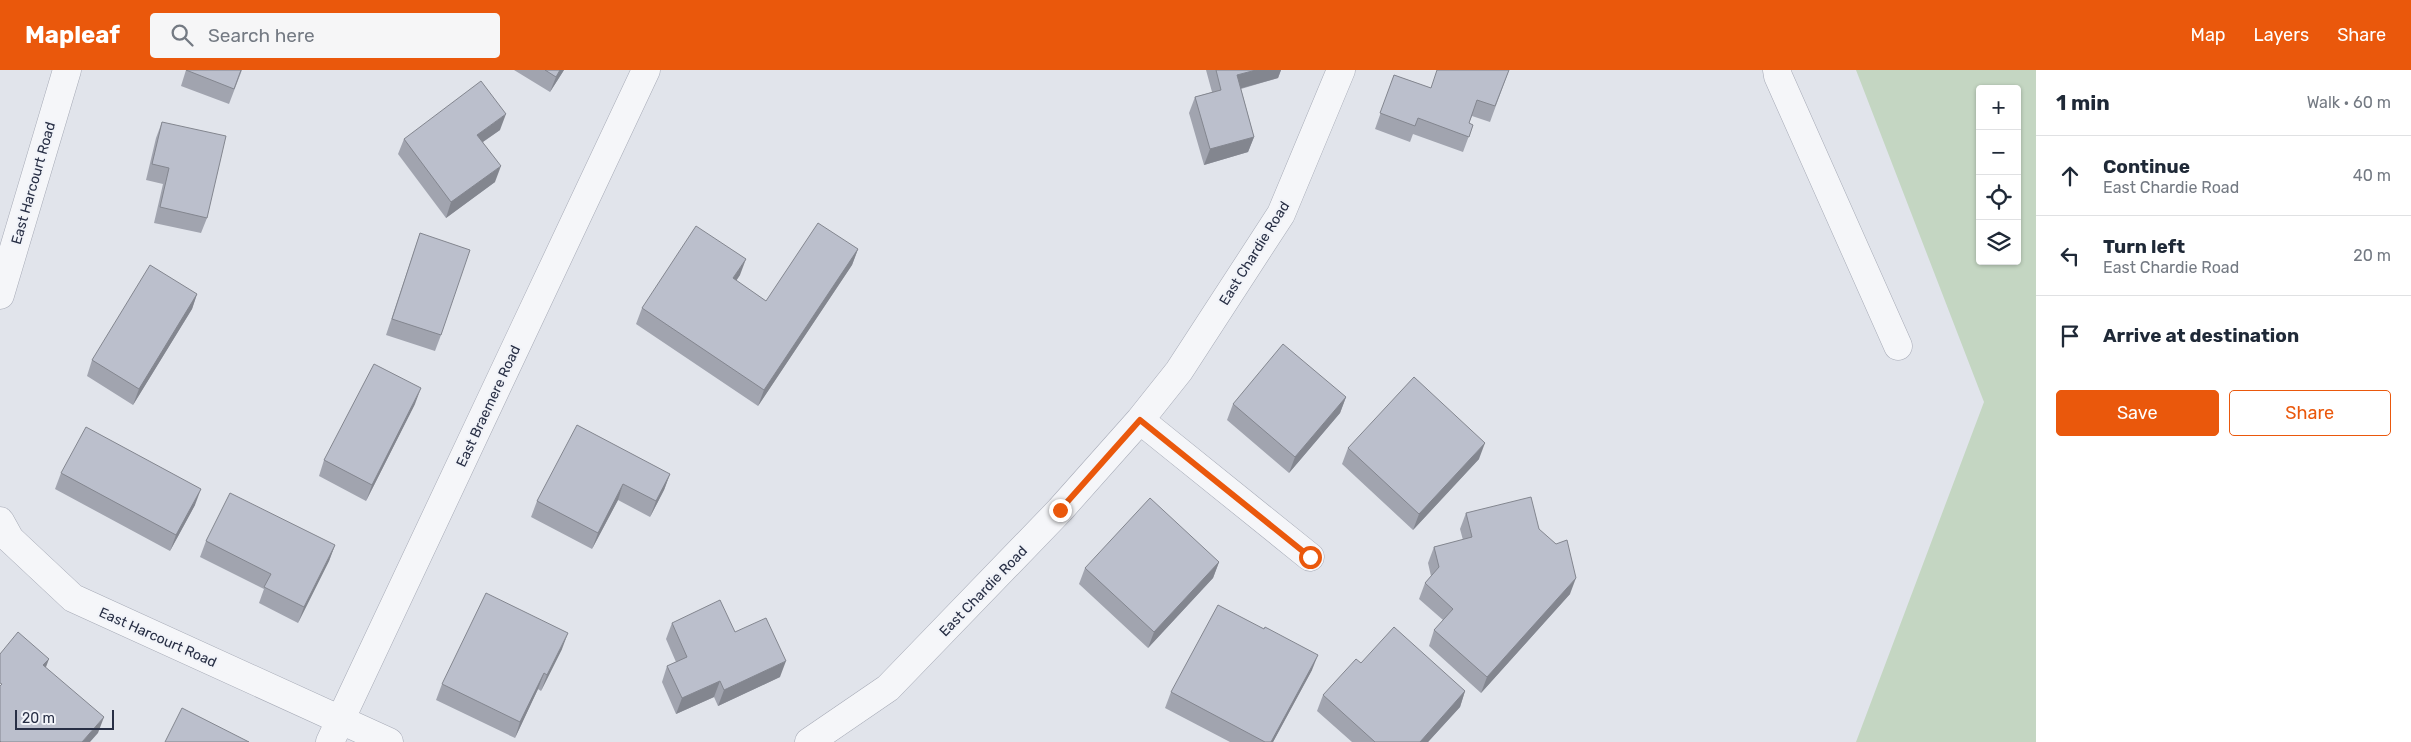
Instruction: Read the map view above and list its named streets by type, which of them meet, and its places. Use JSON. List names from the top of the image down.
{
  "streets": {
    "street": ["East Harcourt Road", "East Chardie Road", "East Braemere Road"]
  },
  "crossings": [
    ["East Harcourt Road", "East Braemere Road"]
  ],
  "scale_bar": "20 m",
  "page": {
    "header": "Mapleaf",
    "search": "Search here",
    "nav": ["Map", "Layers", "Share"],
    "heading": ["1 min", "Walk · 60 m"],
    "map_buttons": ["+", "−"],
    "list": [
      ["Continue", "East Chardie Road", "40 m"],
      ["Turn left", "East Chardie Road", "20 m"],
      "Arrive at destination"
    ],
    "buttons": ["Save", "Share"],
    "scale": "20 m"
  }
}
